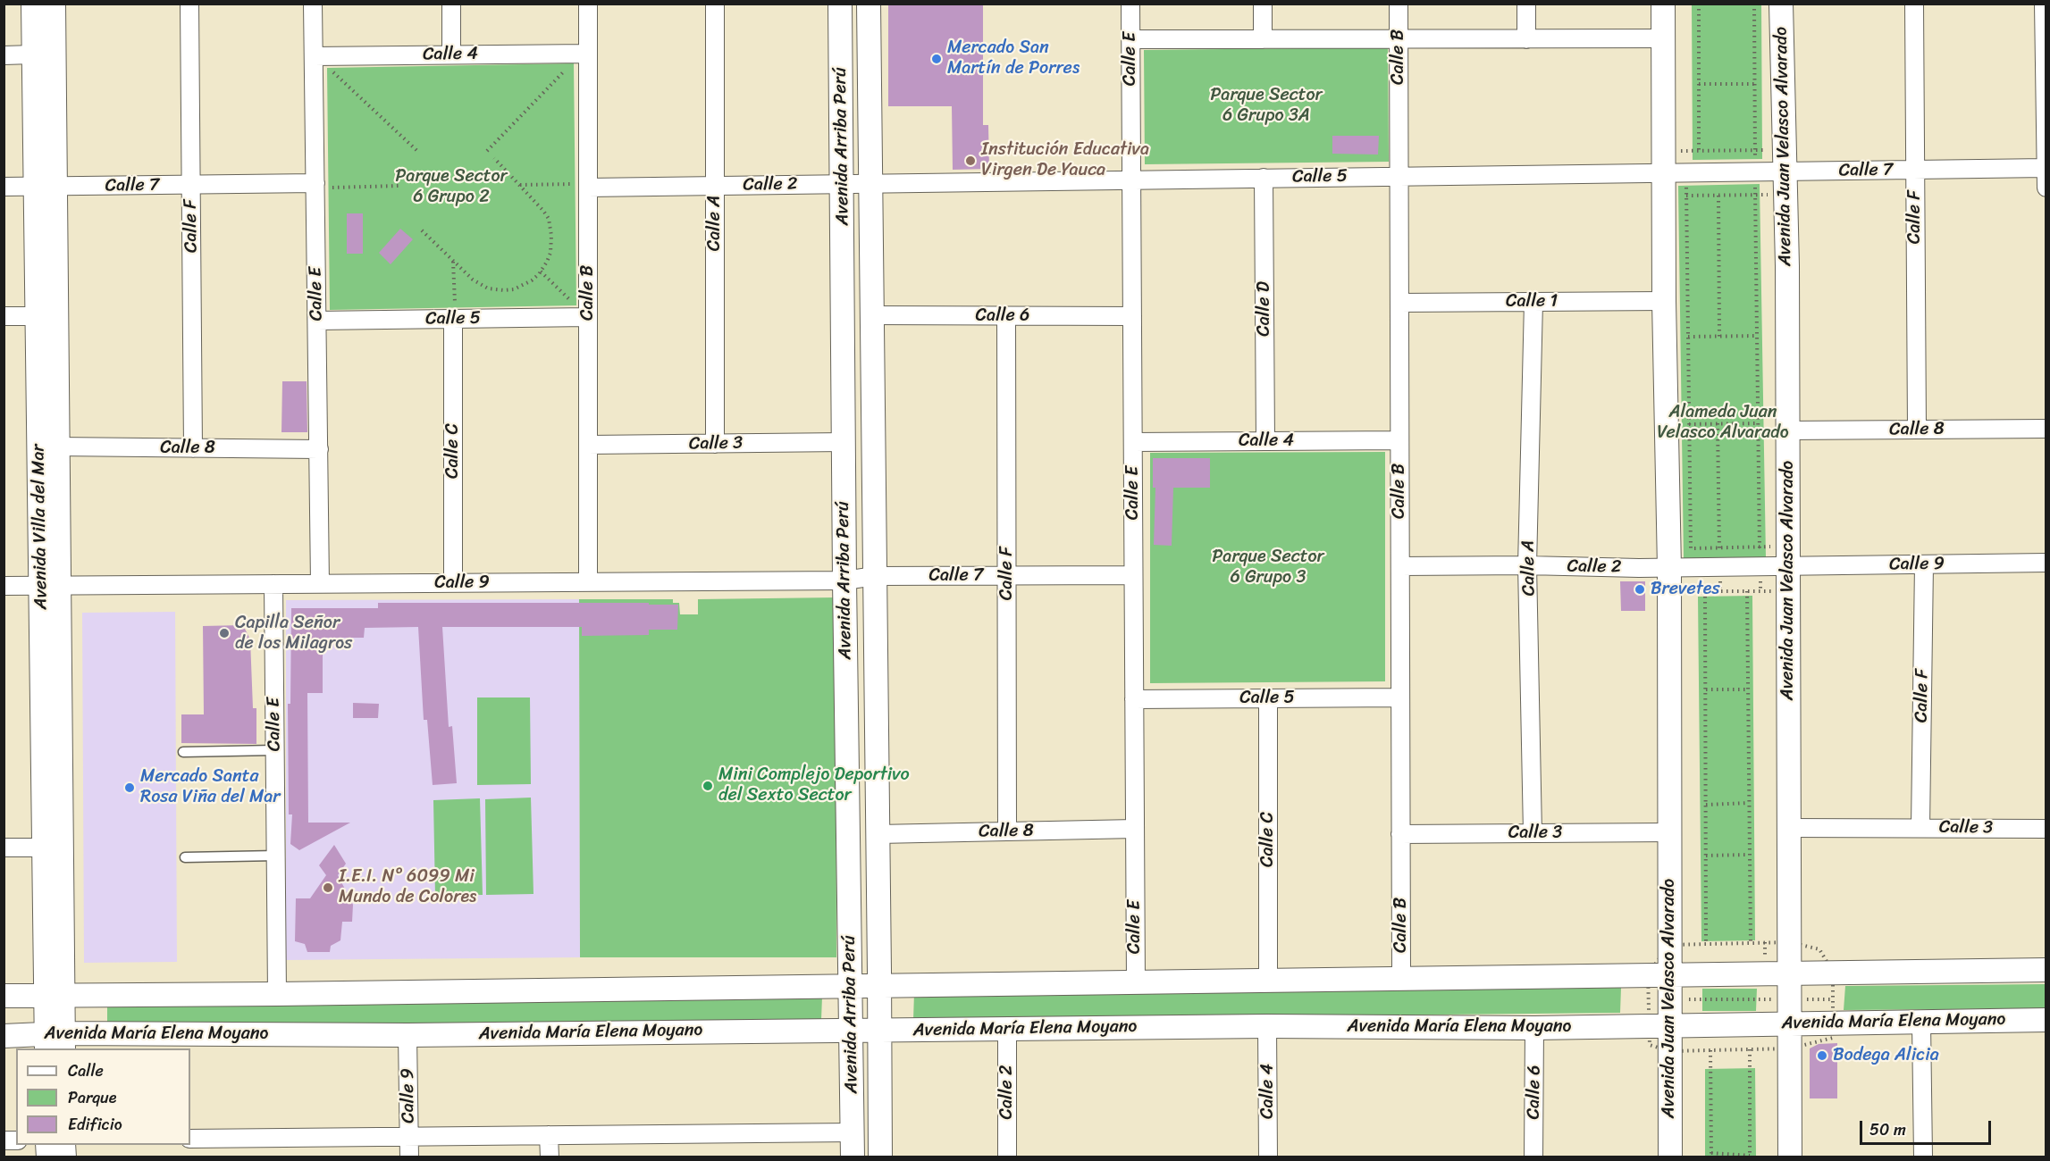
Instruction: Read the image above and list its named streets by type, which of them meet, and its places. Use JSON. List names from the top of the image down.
{
  "streets": {
    "street": [
      "Calle 4",
      "Calle B",
      "Calle E",
      "Avenida Arriba Perú",
      "Avenida Juan Velasco Alvarado",
      "Calle 7",
      "Calle 5",
      "Calle 2",
      "Calle F",
      "Calle A",
      "Calle 1",
      "Calle D",
      "Calle 6",
      "Calle 8",
      "Calle 3",
      "Calle C",
      "Avenida Villa del Mar",
      "Calle 9",
      "Avenida María Elena Moyano"
    ]
  },
  "crossings": [
    ["Calle 4", "Calle B"],
    ["Calle 4", "Calle E"],
    ["Calle 4", "Calle D"],
    ["Calle 4", "Avenida María Elena Moyano"],
    ["Calle B", "Calle 5"],
    ["Calle B", "Calle 2"],
    ["Calle B", "Calle 1"],
    ["Calle B", "Calle 3"],
    ["Calle B", "Calle 9"],
    ["Calle E", "Calle 7"],
    ["Calle E", "Calle 5"],
    ["Calle E", "Calle 6"],
    ["Calle E", "Calle 8"],
    ["Calle E", "Calle 9"],
    ["Avenida Arriba Perú", "Calle 7"],
    ["Avenida Arriba Perú", "Calle 5"],
    ["Avenida Arriba Perú", "Calle 2"],
    ["Avenida Arriba Perú", "Calle 6"],
    ["Avenida Arriba Perú", "Calle 8"],
    ["Avenida Arriba Perú", "Calle 3"],
    ["Avenida Arriba Perú", "Calle 9"],
    ["Avenida Arriba Perú", "Avenida María Elena Moyano"],
    ["Avenida Juan Velasco Alvarado", "Calle 7"],
    ["Avenida Juan Velasco Alvarado", "Calle 5"],
    ["Avenida Juan Velasco Alvarado", "Calle 2"],
    ["Avenida Juan Velasco Alvarado", "Calle 1"],
    ["Avenida Juan Velasco Alvarado", "Calle 8"],
    ["Avenida Juan Velasco Alvarado", "Calle 3"],
    ["Avenida Juan Velasco Alvarado", "Calle 9"],
    ["Avenida Juan Velasco Alvarado", "Avenida María Elena Moyano"],
    ["Calle 7", "Calle 5"],
    ["Calle 7", "Calle F"],
    ["Calle 7", "Avenida Villa del Mar"],
    ["Calle 7", "Calle 9"],
    ["Calle 5", "Calle 2"],
    ["Calle 5", "Calle D"],
    ["Calle 5", "Calle C"],
    ["Calle 2", "Calle A"],
    ["Calle 2", "Calle 9"],
    ["Calle 2", "Avenida María Elena Moyano"],
    ["Calle F", "Calle 6"],
    ["Calle F", "Calle 8"],
    ["Calle F", "Calle 3"],
    ["Calle F", "Calle 9"],
    ["Calle A", "Calle 1"],
    ["Calle A", "Calle 3"],
    ["Calle 6", "Avenida María Elena Moyano"],
    ["Calle 8", "Avenida Villa del Mar"],
    ["Calle C", "Calle 9"],
    ["Avenida Villa del Mar", "Calle 9"],
    ["Avenida Villa del Mar", "Avenida María Elena Moyano"],
    ["Calle 9", "Avenida María Elena Moyano"]
  ],
  "parks": [
    "Parque Sector 6 Grupo 3A",
    "Parque Sector 6 Grupo 2",
    "Alameda Juan Velasco Alvarado",
    "Parque Sector 6 Grupo 3"
  ],
  "places": [
    "Mercado San Martín de Porres",
    "Institución Educativa Virgen De Yauca",
    "Brevetes",
    "Capilla Señor de los Milagros",
    "Mini Complejo Deportivo del Sexto Sector",
    "Mercado Santa Rosa Viña del Mar",
    "I.E.I. N° 6099 Mi Mundo de Colores",
    "Bodega Alicia"
  ],
  "legend": ["Calle", "Parque", "Edificio"],
  "scale_bar": "50 m"
}
